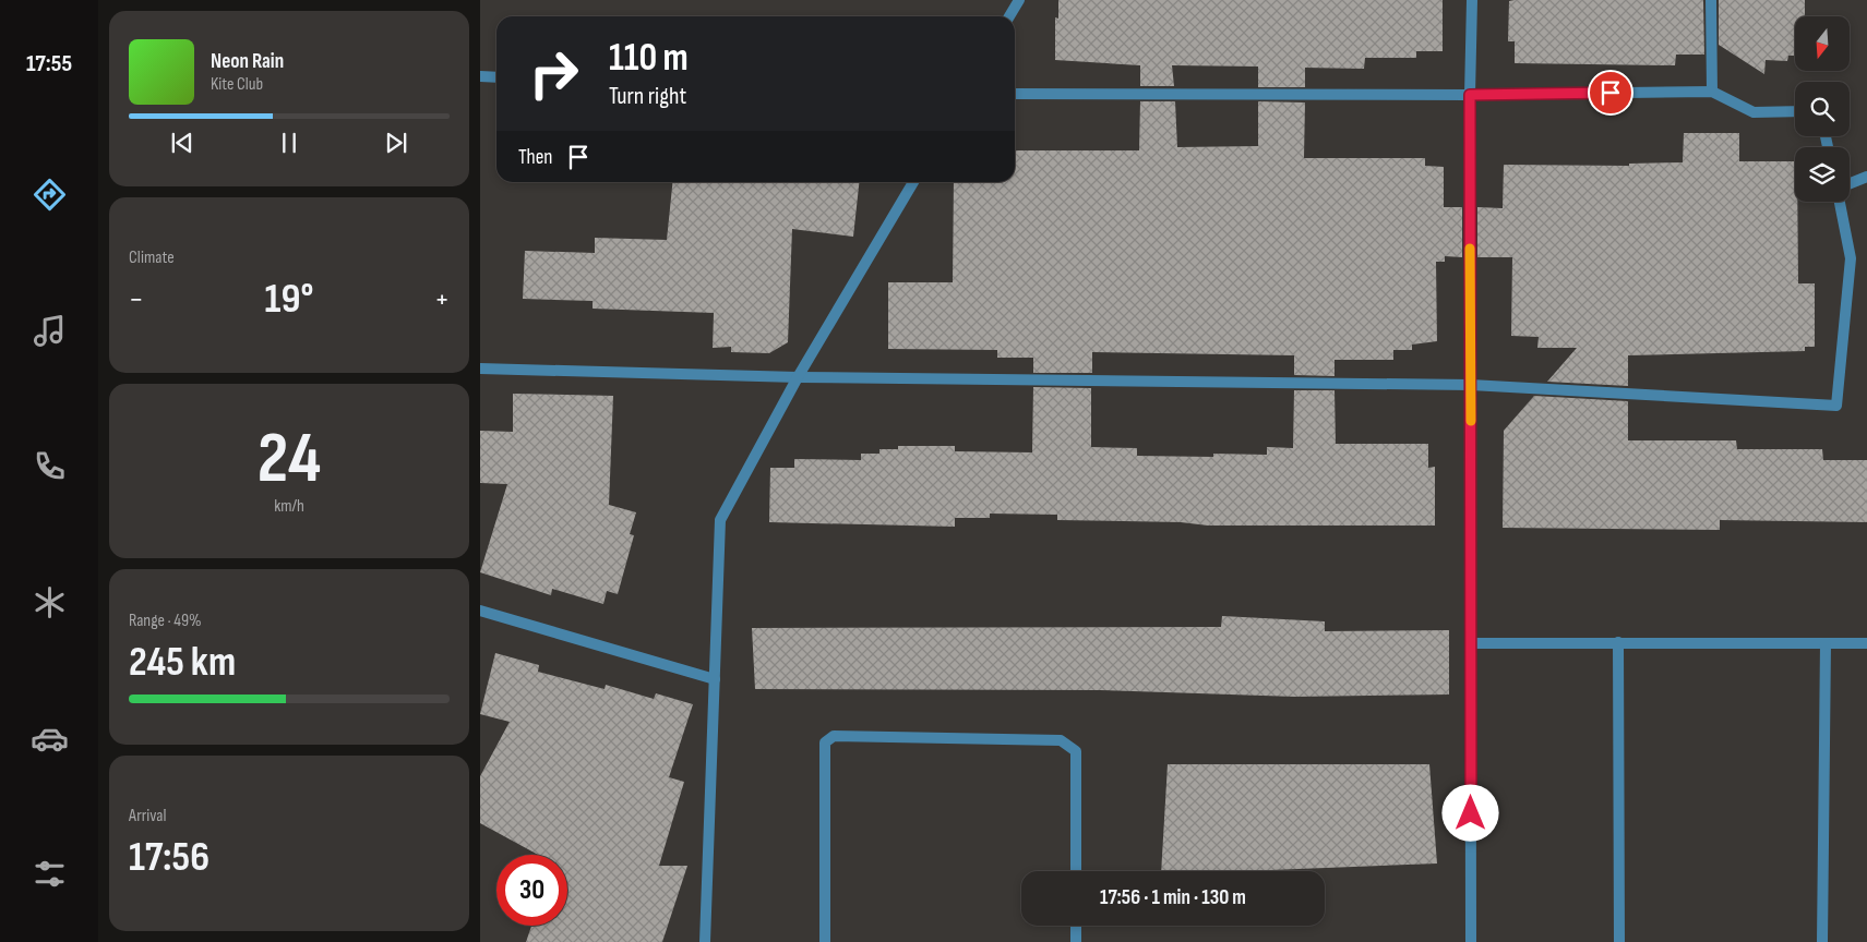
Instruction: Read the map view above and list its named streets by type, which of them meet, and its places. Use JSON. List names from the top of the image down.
{
  "north": "bottom",
  "page": {
    "tabs": "17:55",
    "turn": ["110 m", "Turn right"],
    "song": ["Neon Rain", "Kite Club"],
    "then": "Then",
    "tile": [
      "Climate",
      ["24", "km/h"],
      ["Range · 49%", "245 km"],
      ["Arrival", "17:56"]
    ],
    "heat": ["−", "19°", "+"],
    "limit": "30",
    "trip": "17:56 · 1 min · 130 m"
  }
}
